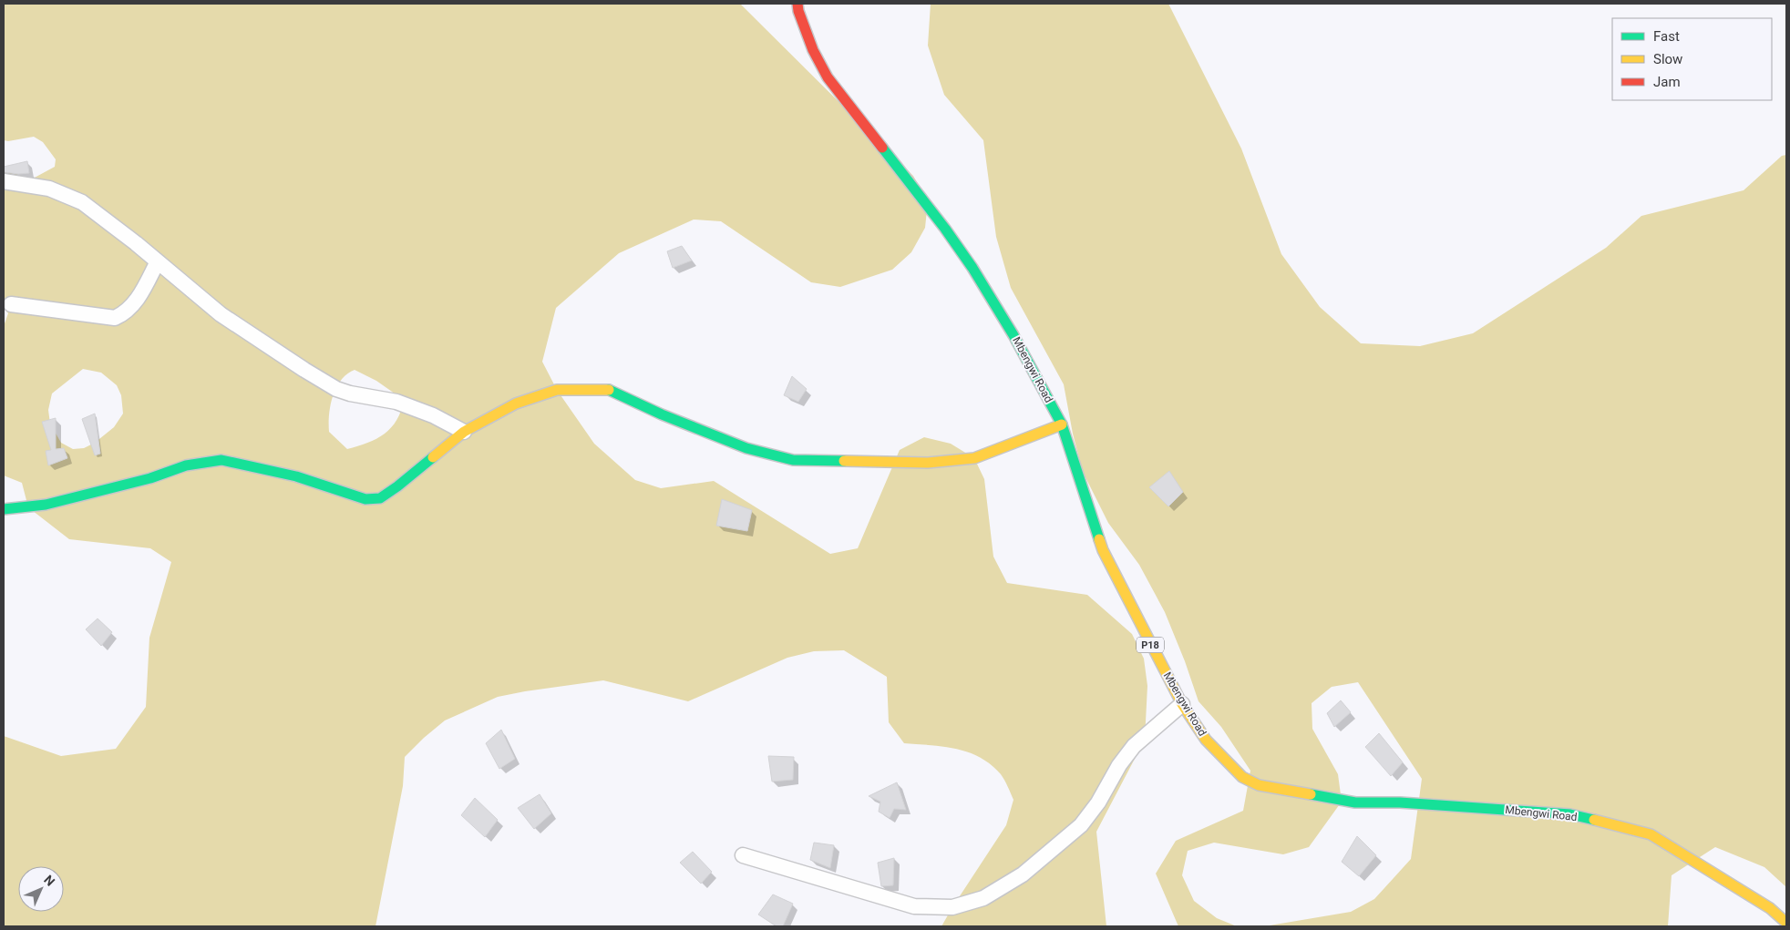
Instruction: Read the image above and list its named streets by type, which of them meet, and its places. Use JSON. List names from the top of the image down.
{
  "streets": {
    "main road": ["Mbengwi Road", "P18"]
  },
  "legend": ["Fast", "Slow", "Jam"],
  "north": "top right"
}
